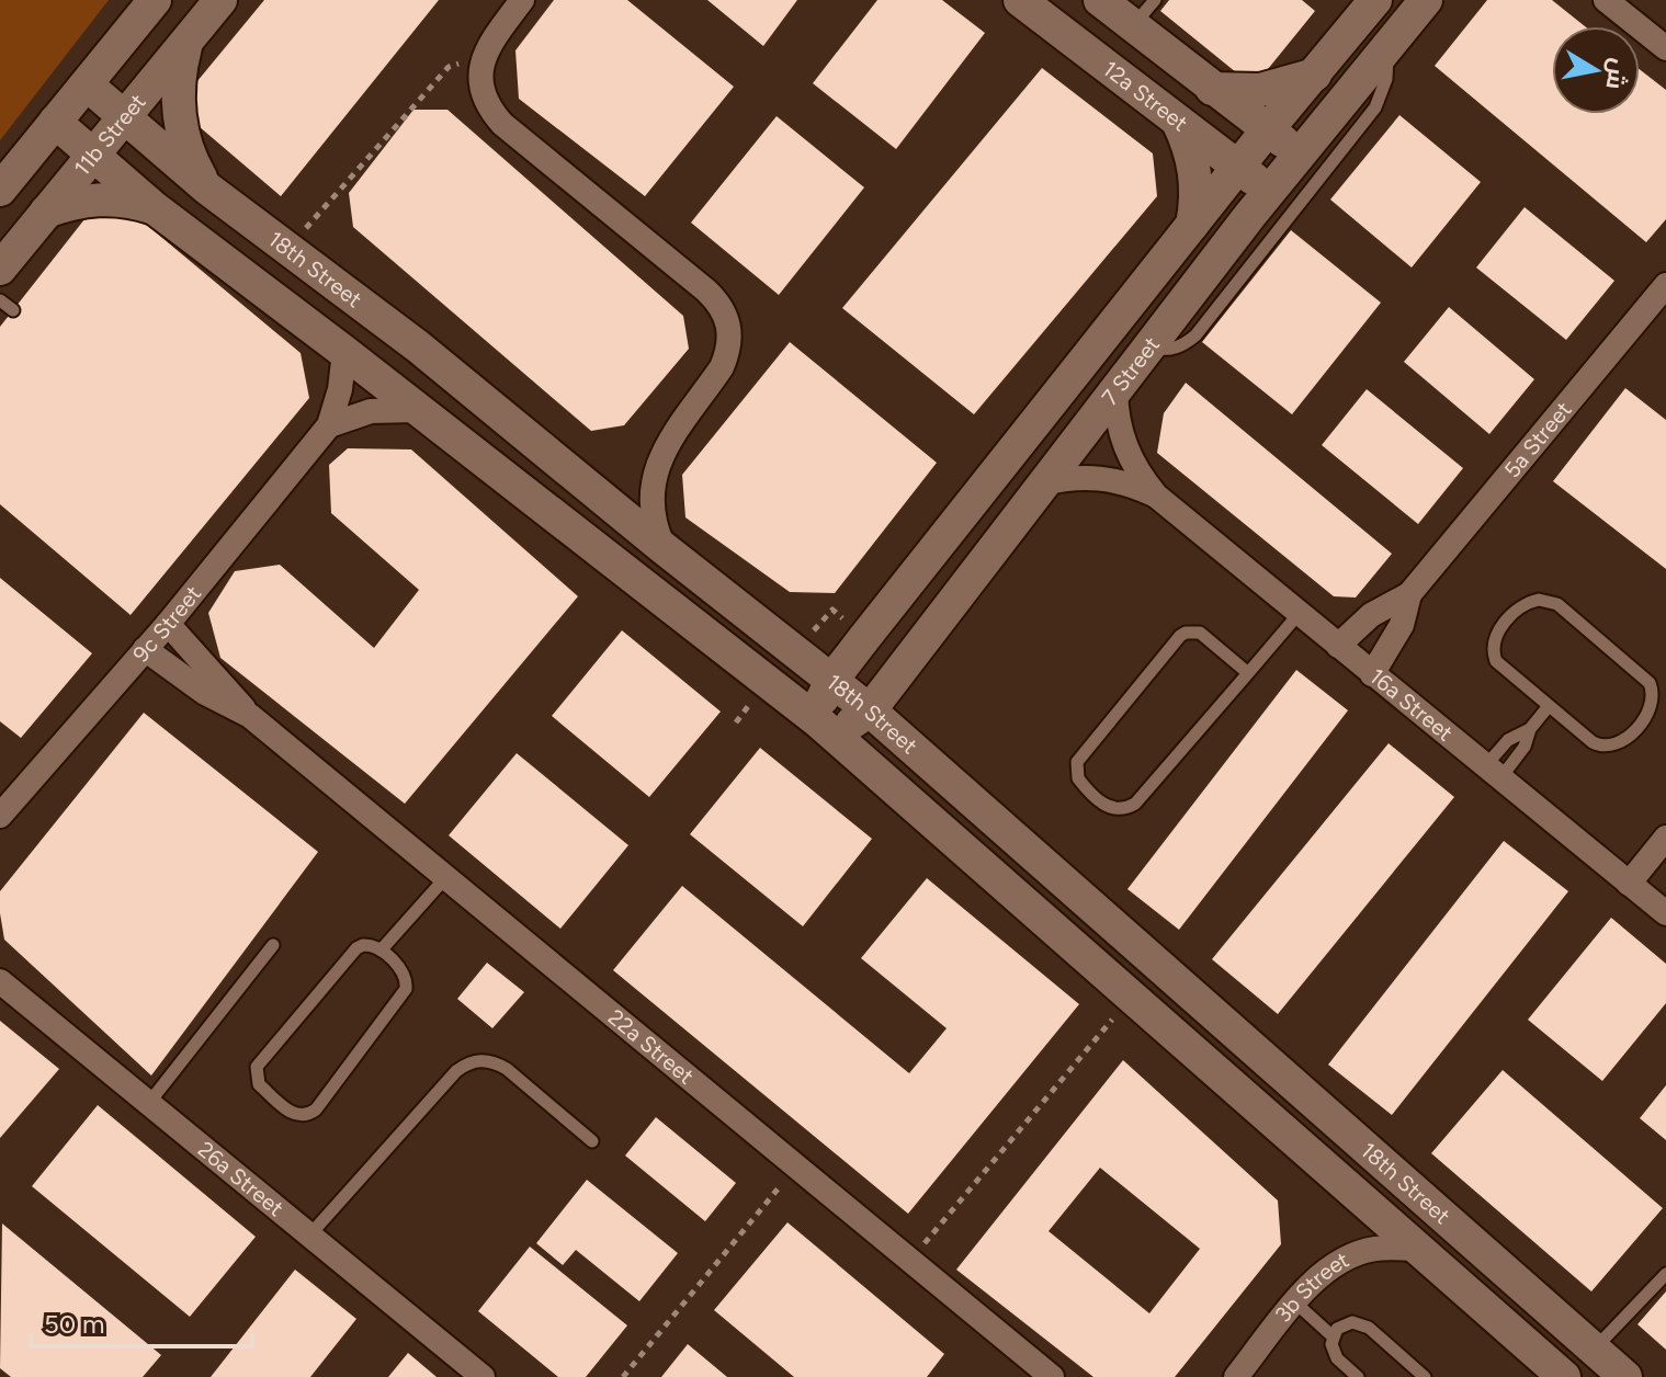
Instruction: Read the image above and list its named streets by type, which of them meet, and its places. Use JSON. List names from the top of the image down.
{
  "streets": {
    "street": [
      "12a Street",
      "11b Street",
      "18th Street",
      "7 Street",
      "5a Street",
      "9c Street",
      "16a Street",
      "22a Street",
      "26a Street",
      "3b Street"
    ]
  },
  "crossings": [
    ["12a Street", "7 Street"],
    ["11b Street", "18th Street"],
    ["18th Street", "7 Street"],
    ["18th Street", "9c Street"],
    ["18th Street", "3b Street"],
    ["7 Street", "16a Street"],
    ["5a Street", "16a Street"],
    ["9c Street", "22a Street"]
  ],
  "scale_bar": "50 m",
  "north": "right"
}
